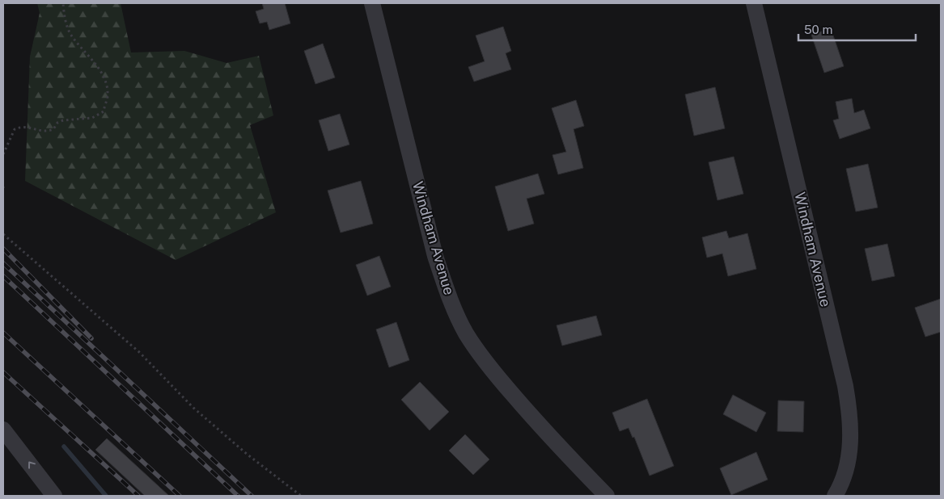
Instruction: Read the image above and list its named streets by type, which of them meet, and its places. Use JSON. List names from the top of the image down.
{
  "streets": {
    "street": ["Windham Avenue"]
  },
  "scale_bar": "50 m"
}
